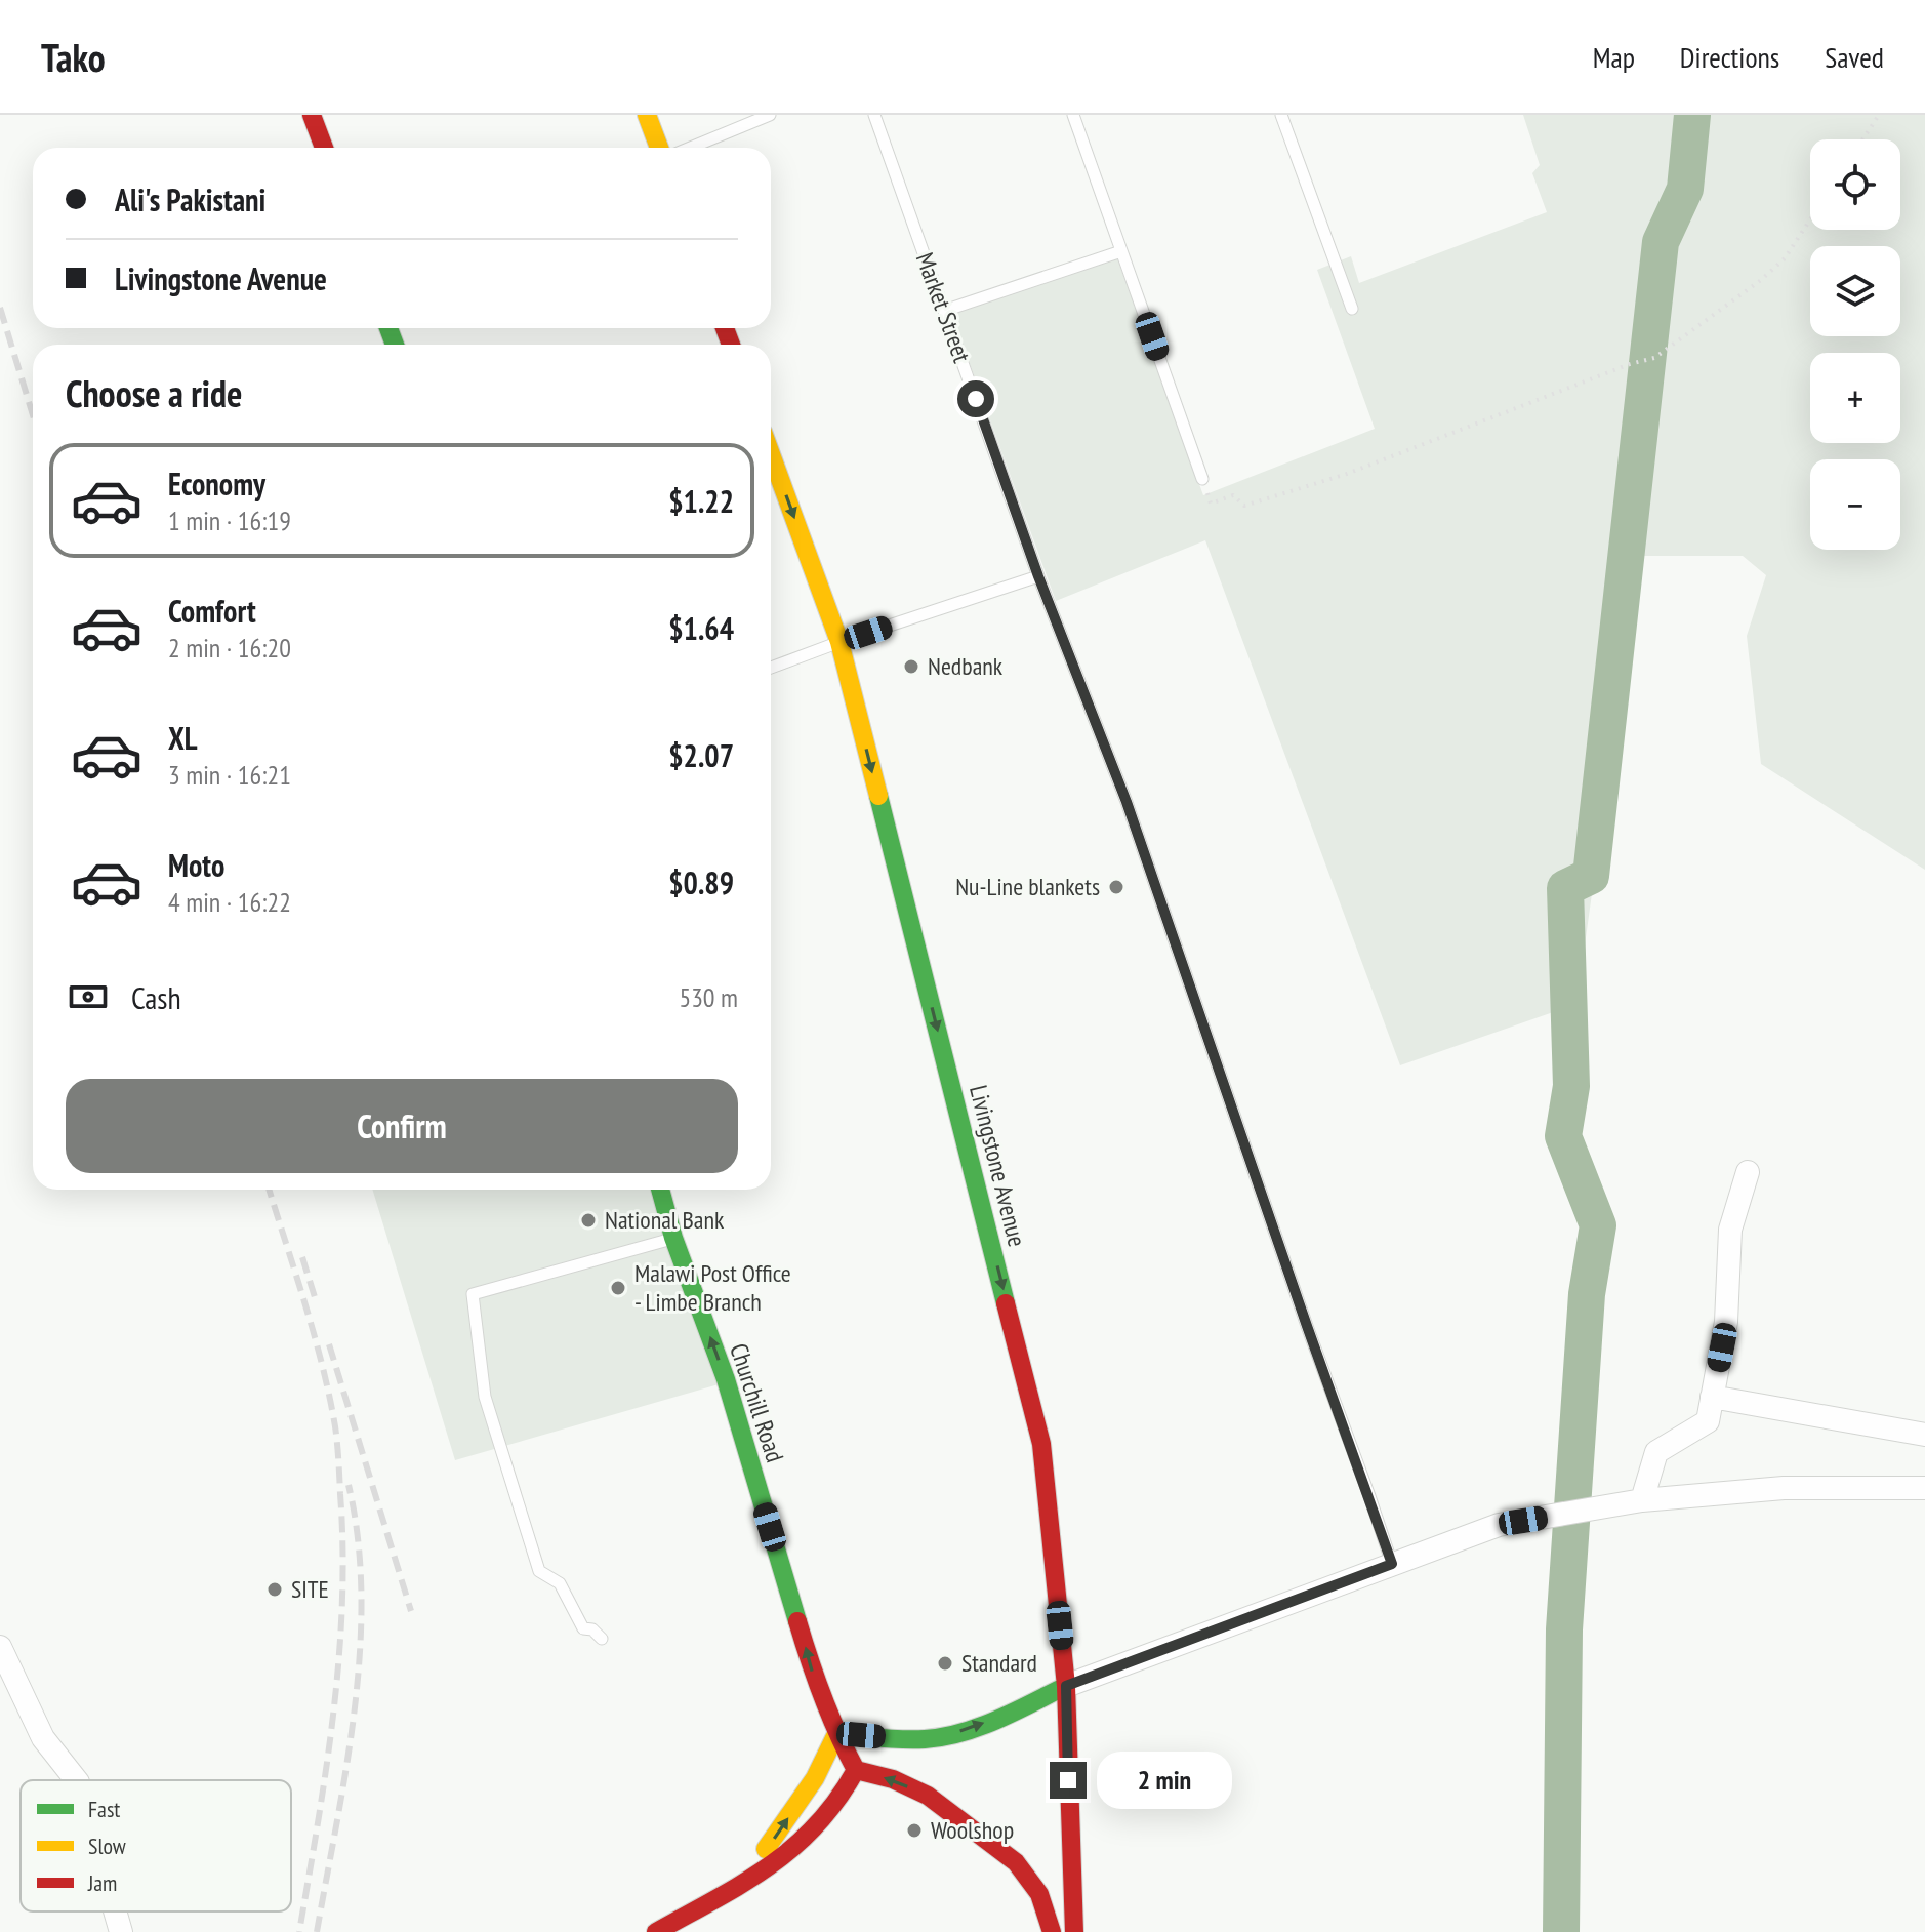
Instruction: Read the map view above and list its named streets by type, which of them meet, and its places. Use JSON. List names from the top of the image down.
{
  "streets": {
    "highway": ["Livingstone Avenue", "Churchill Road"],
    "lane": ["Market Street"]
  },
  "one_way": ["Livingstone Avenue", "Churchill Road"],
  "places": [
    "Nedbank",
    "Nu-Line blankets",
    "National Bank",
    "Malawi Post Office - Limbe Branch",
    "SITE",
    "Standard",
    "Woolshop"
  ],
  "legend": ["Fast", "Slow", "Jam"],
  "page": {
    "header": "Tako",
    "nav": ["Map", "Directions", "Saved"],
    "map_buttons": ["+", "−"],
    "banner": ["Ali's Pakistani", "Livingstone Avenue"],
    "heading": "Choose a ride",
    "list": [
      {
        "name": "Economy",
        "note": "1 min · 16:19",
        "value": "$1.22"
      },
      {
        "name": "Comfort",
        "note": "2 min · 16:20",
        "value": "$1.64"
      },
      {
        "name": "XL",
        "note": "3 min · 16:21",
        "value": "$2.07"
      },
      {
        "name": "Moto",
        "note": "4 min · 16:22",
        "value": "$0.89"
      }
    ],
    "pay": ["Cash", "530 m"],
    "buttons": "Confirm",
    "bubble": "2 min"
  }
}
